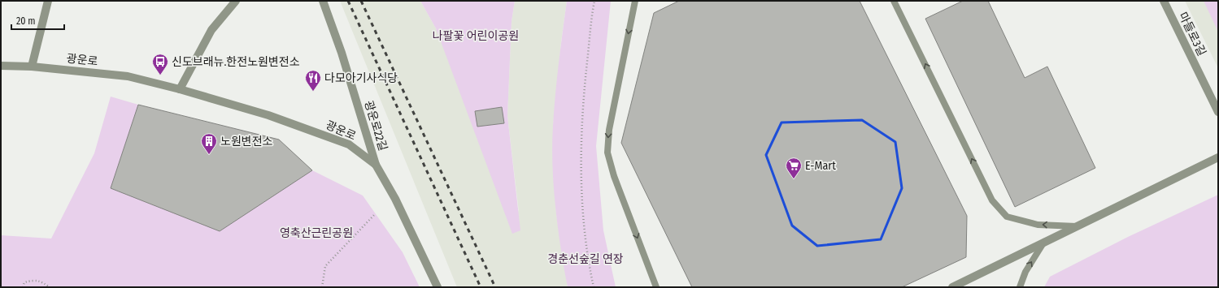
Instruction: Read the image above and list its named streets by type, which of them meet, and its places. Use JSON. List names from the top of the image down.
{
  "streets": {
    "street": ["마들로3길", "광운로", "광운로22길"]
  },
  "crossings": [
    ["광운로", "광운로22길"]
  ],
  "parks": ["나팔꽃 어린이공원", "영축산근린공원", "경춘선숲길 연장"],
  "places": {
    "bus stop": ["신도브래뉴.한전노원변전소"],
    "restaurant": ["다모아기사식당"],
    "building": ["노원변전소"],
    "supermarket": ["E-Mart"]
  },
  "scale_bar": "20 m"
}
